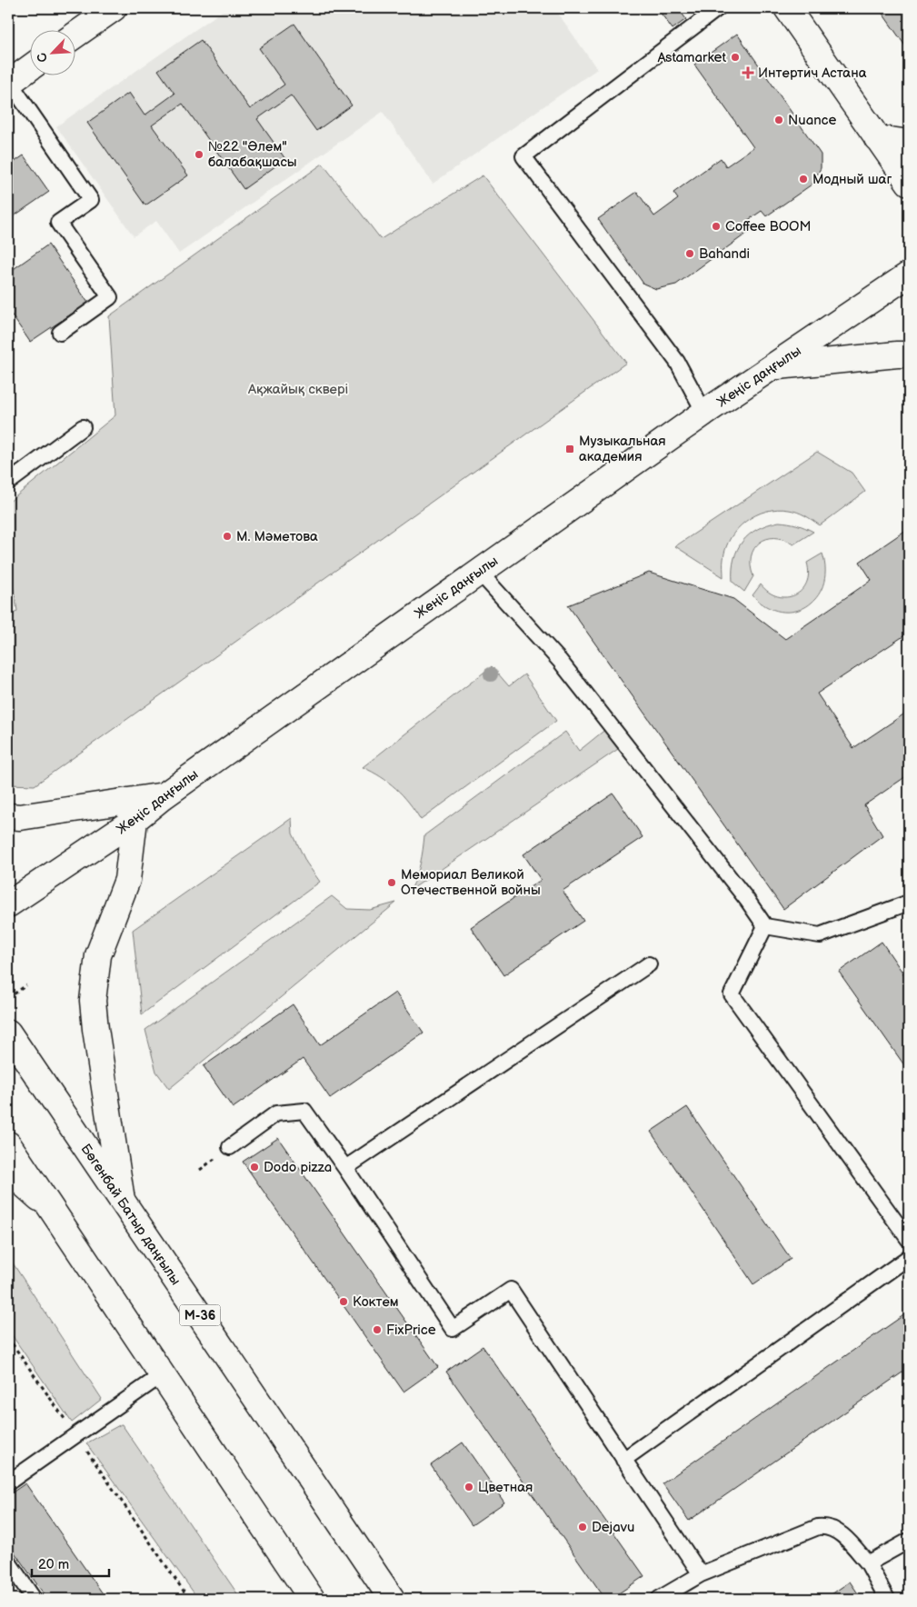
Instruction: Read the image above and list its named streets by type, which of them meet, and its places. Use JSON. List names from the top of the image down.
{
  "streets": {
    "main road": ["Жеңіс даңғылы", "Бөгенбай Батыр даңғылы", "M-36"]
  },
  "parks": ["Ақжайық сквері"],
  "places": {
    "other": [
      "Astamarket",
      "Nuance",
      "№22 \"Әлем\" балабақшасы",
      "Модный шаг",
      "Coffee BOOM",
      "Bahandi",
      "М. Мәметова",
      "Мемориал Великой Отечественной войны",
      "Dodo pizza",
      "Коктем",
      "FixPrice",
      "Цветная",
      "Dejavu"
    ],
    "health": ["Интертич Астана"],
    "transit": ["Музыкальная академия"]
  },
  "scale_bar": "20 m",
  "north": "bottom left"
}
